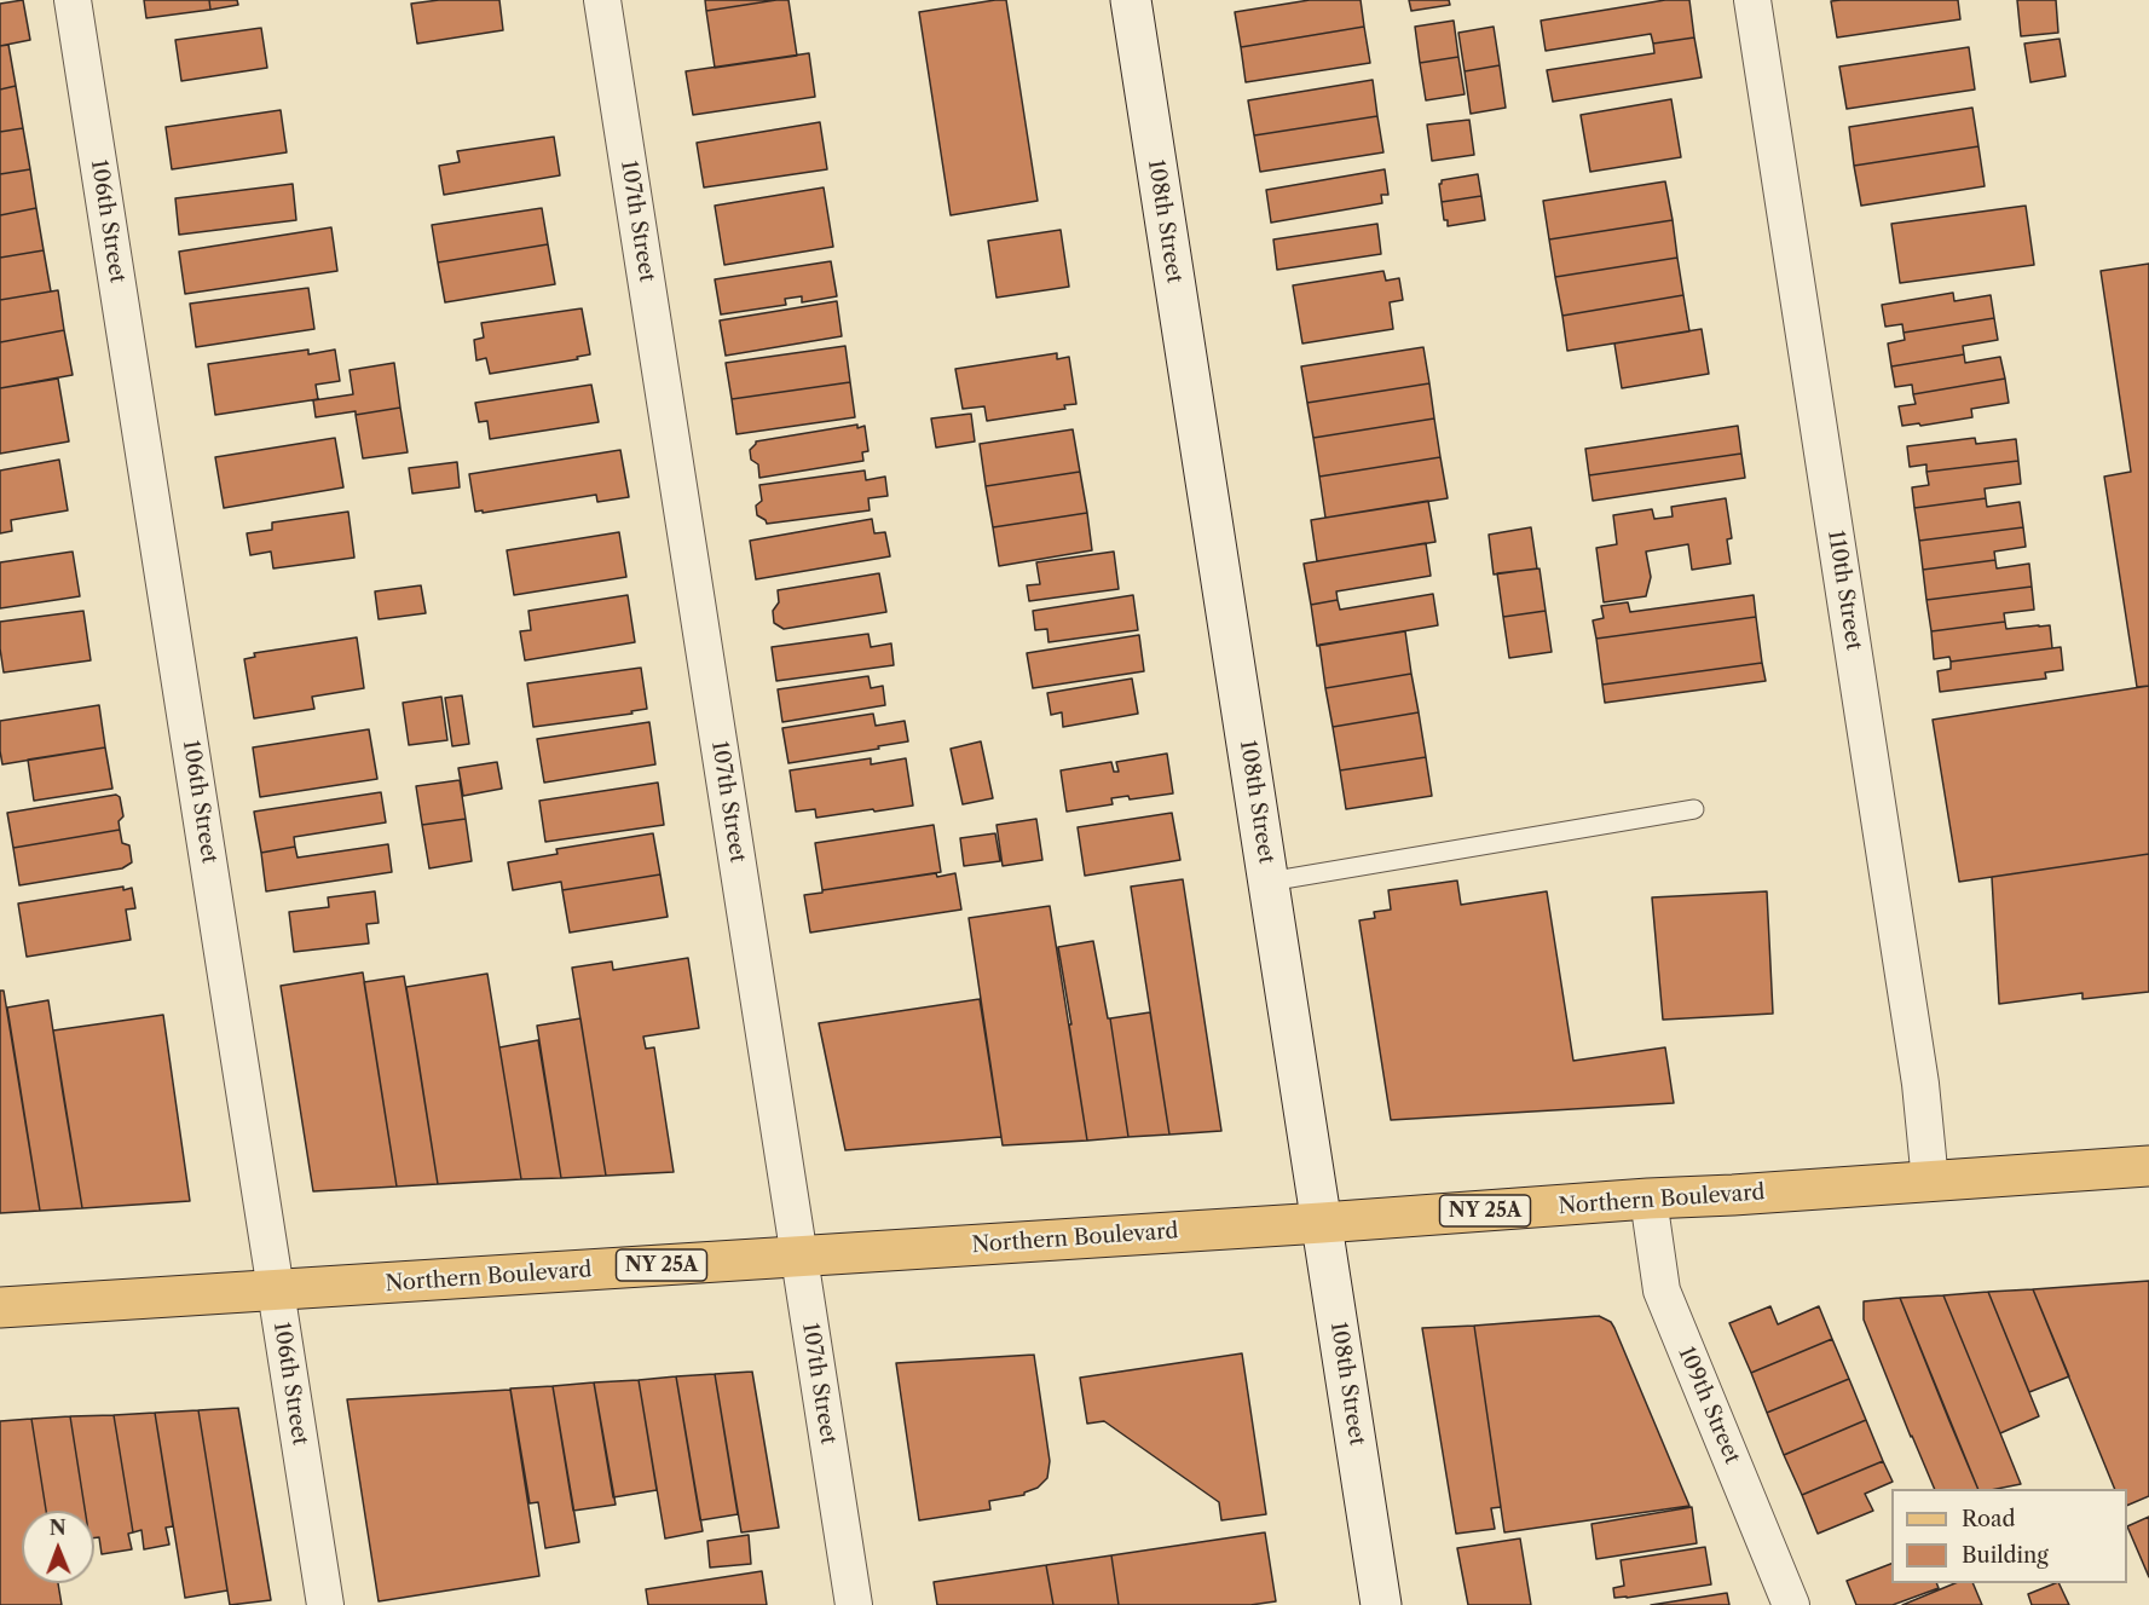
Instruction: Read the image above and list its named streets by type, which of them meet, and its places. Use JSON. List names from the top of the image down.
{
  "streets": {
    "main road": ["108th Street", "Northern Boulevard", "NY 25A"],
    "street": [
      "106th Street",
      "107th Street",
      "110th Street",
      "109th Street"
    ]
  },
  "crossings": [
    ["106th Street", "Northern Boulevard"],
    ["107th Street", "Northern Boulevard"],
    ["108th Street", "Northern Boulevard"],
    ["110th Street", "Northern Boulevard"],
    ["Northern Boulevard", "109th Street"]
  ],
  "legend": ["Road", "Building"],
  "north": "top"
}
